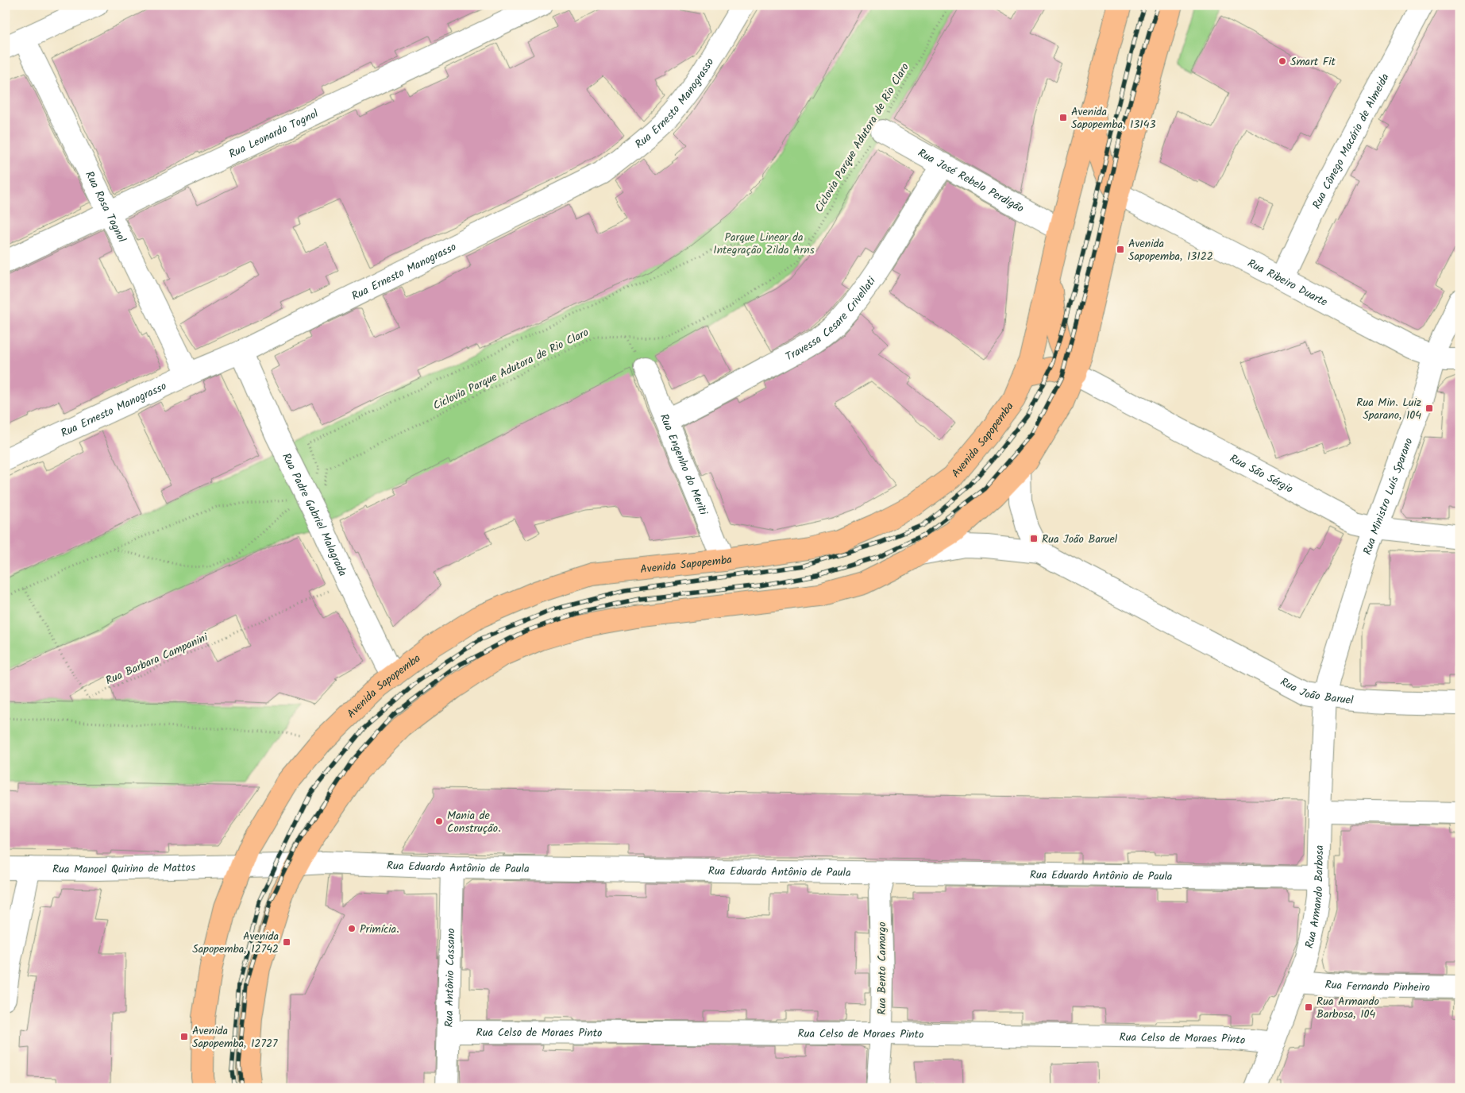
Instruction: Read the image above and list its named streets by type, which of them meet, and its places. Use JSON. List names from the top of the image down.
{
  "streets": {
    "main road": ["Avenida Sapopemba"],
    "street": [
      "Rua Ernesto Manograsso",
      "Rua Leonardo Tognol",
      "Rua Cônego Macário de Almeida",
      "Rua José Rebelo Perdigão",
      "Rua Rosa Tognol",
      "Rua Ribeiro Duarte",
      "Travessa Cesare Crivellati",
      "Rua Engenho do Meriti",
      "Rua São Sérgio",
      "Rua Ministro Luís Sparano",
      "Rua Padre Gabriel Malagrada",
      "Rua João Baruel",
      "Rua Eduardo Antônio de Paula",
      "Rua Manoel Quirino de Mattos",
      "Rua Armando Barbosa",
      "Rua Bento Camargo",
      "Rua Antônio Cassano",
      "Rua Fernando Pinheiro",
      "Rua Celso de Moraes Pinto"
    ],
    "path": ["Ciclovia Parque Adutora de Rio Claro", "Rua Barbara Campanini"]
  },
  "crossings": [
    ["Rua Ernesto Manograsso", "Rua Rosa Tognol"],
    ["Rua Ernesto Manograsso", "Rua Padre Gabriel Malagrada"],
    ["Rua Leonardo Tognol", "Rua Rosa Tognol"],
    ["Ciclovia Parque Adutora de Rio Claro", "Rua José Rebelo Perdigão"],
    ["Ciclovia Parque Adutora de Rio Claro", "Rua Padre Gabriel Malagrada"],
    ["Rua Cônego Macário de Almeida", "Rua Ribeiro Duarte"],
    ["Rua José Rebelo Perdigão", "Travessa Cesare Crivellati"],
    ["Rua José Rebelo Perdigão", "Avenida Sapopemba"],
    ["Rua Ribeiro Duarte", "Rua Ministro Luís Sparano"],
    ["Travessa Cesare Crivellati", "Rua Engenho do Meriti"],
    ["Avenida Sapopemba", "Rua Engenho do Meriti"],
    ["Avenida Sapopemba", "Rua Padre Gabriel Malagrada"],
    ["Avenida Sapopemba", "Rua Eduardo Antônio de Paula"],
    ["Avenida Sapopemba", "Rua Manoel Quirino de Mattos"],
    ["Rua São Sérgio", "Rua Ministro Luís Sparano"],
    ["Rua Ministro Luís Sparano", "Rua João Baruel"],
    ["Rua Ministro Luís Sparano", "Rua Armando Barbosa"],
    ["Rua Padre Gabriel Malagrada", "Rua Barbara Campanini"],
    ["Rua João Baruel", "Rua Armando Barbosa"],
    ["Rua Eduardo Antônio de Paula", "Rua Manoel Quirino de Mattos"],
    ["Rua Eduardo Antônio de Paula", "Rua Armando Barbosa"],
    ["Rua Eduardo Antônio de Paula", "Rua Bento Camargo"],
    ["Rua Eduardo Antônio de Paula", "Rua Antônio Cassano"],
    ["Rua Armando Barbosa", "Rua Fernando Pinheiro"],
    ["Rua Armando Barbosa", "Rua Celso de Moraes Pinto"],
    ["Rua Bento Camargo", "Rua Celso de Moraes Pinto"],
    ["Rua Antônio Cassano", "Rua Celso de Moraes Pinto"]
  ],
  "parks": ["Parque Linear da Integração Zilda Arns"],
  "places": {
    "other": ["Smart Fit", "Mania de Construção.", "Primícia."],
    "transit": [
      "Avenida Sapopemba, 13143",
      "Avenida Sapopemba, 13122",
      "Rua Min. Luiz Sparano, 104",
      "Rua João Baruel",
      "Avenida Sapopemba, 12742",
      "Rua Armando Barbosa, 104",
      "Avenida Sapopemba, 12727"
    ]
  }
}
